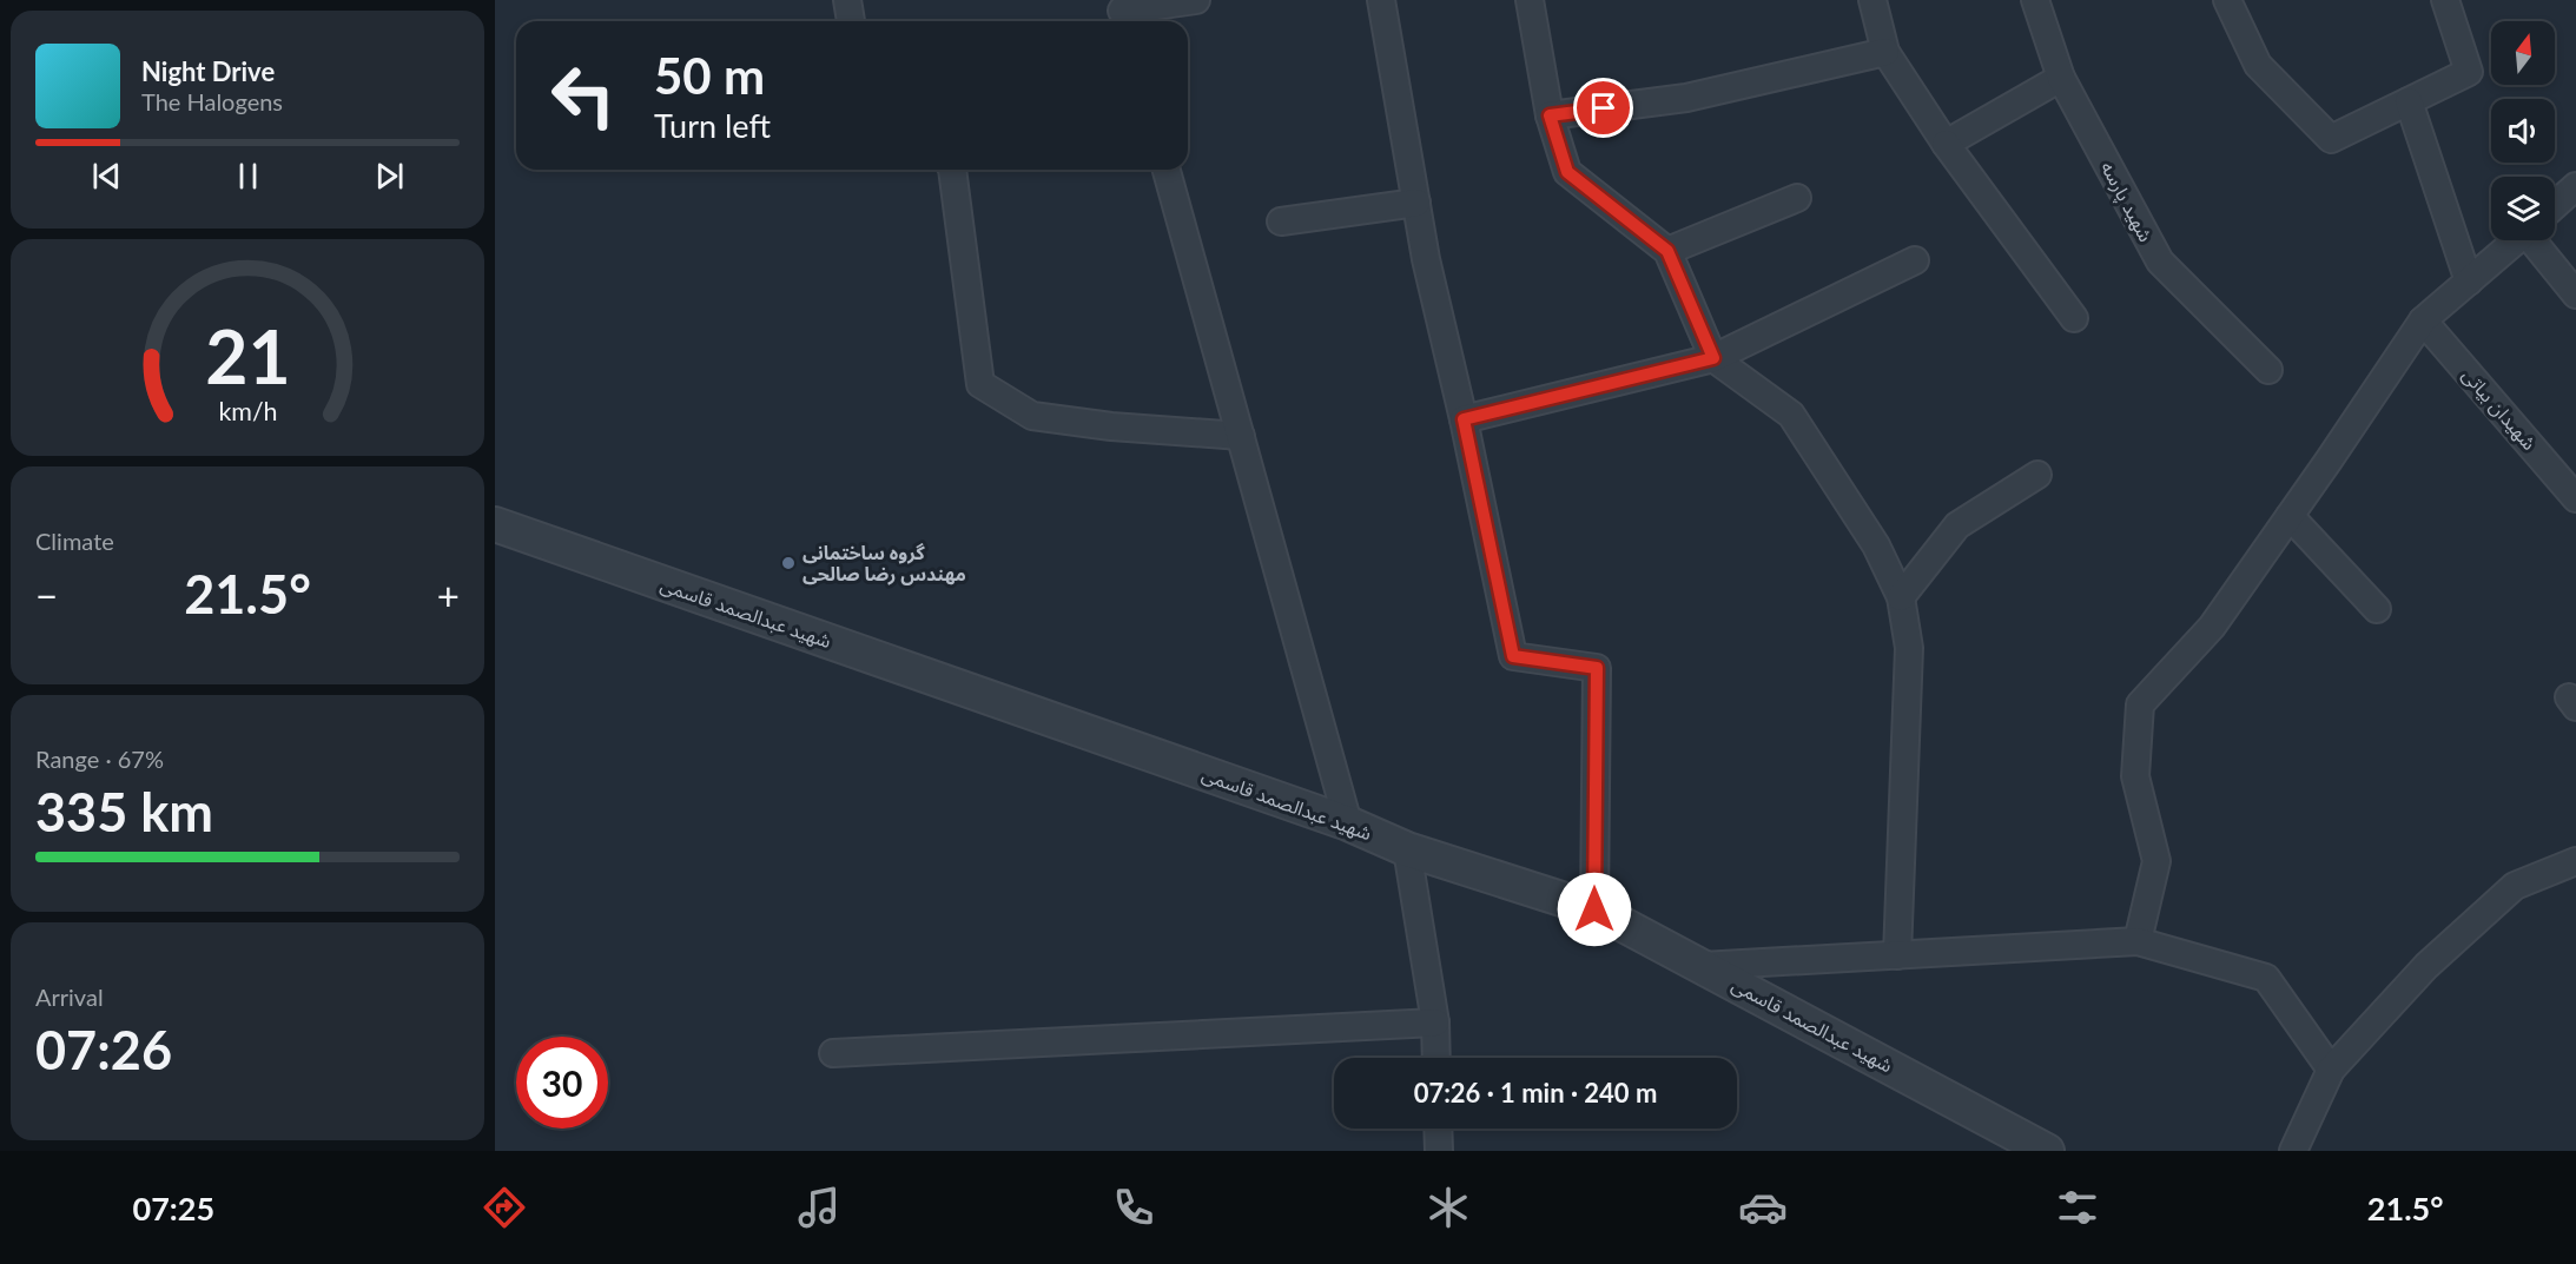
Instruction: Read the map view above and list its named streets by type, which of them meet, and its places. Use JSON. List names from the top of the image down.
{
  "streets": {
    "street": ["شهید پارسه", "شهیدان بیاتی", "شهید عبدالصمد قاسمی"]
  },
  "places": ["گروه ساختمانی مهندس رضا صالحی"],
  "north": "top",
  "page": {
    "turn": ["50 m", "Turn left"],
    "song": ["Night Drive", "The Halogens"],
    "tile": [
      "Climate",
      ["Range · 67%", "335 km"],
      ["Arrival", "07:26"]
    ],
    "heat": ["−", "21.5°", "+"],
    "limit": "30",
    "trip": "07:26 · 1 min · 240 m",
    "tabs": ["07:25", "21.5°"],
    "gauge": ["21", "km/h"]
  }
}
